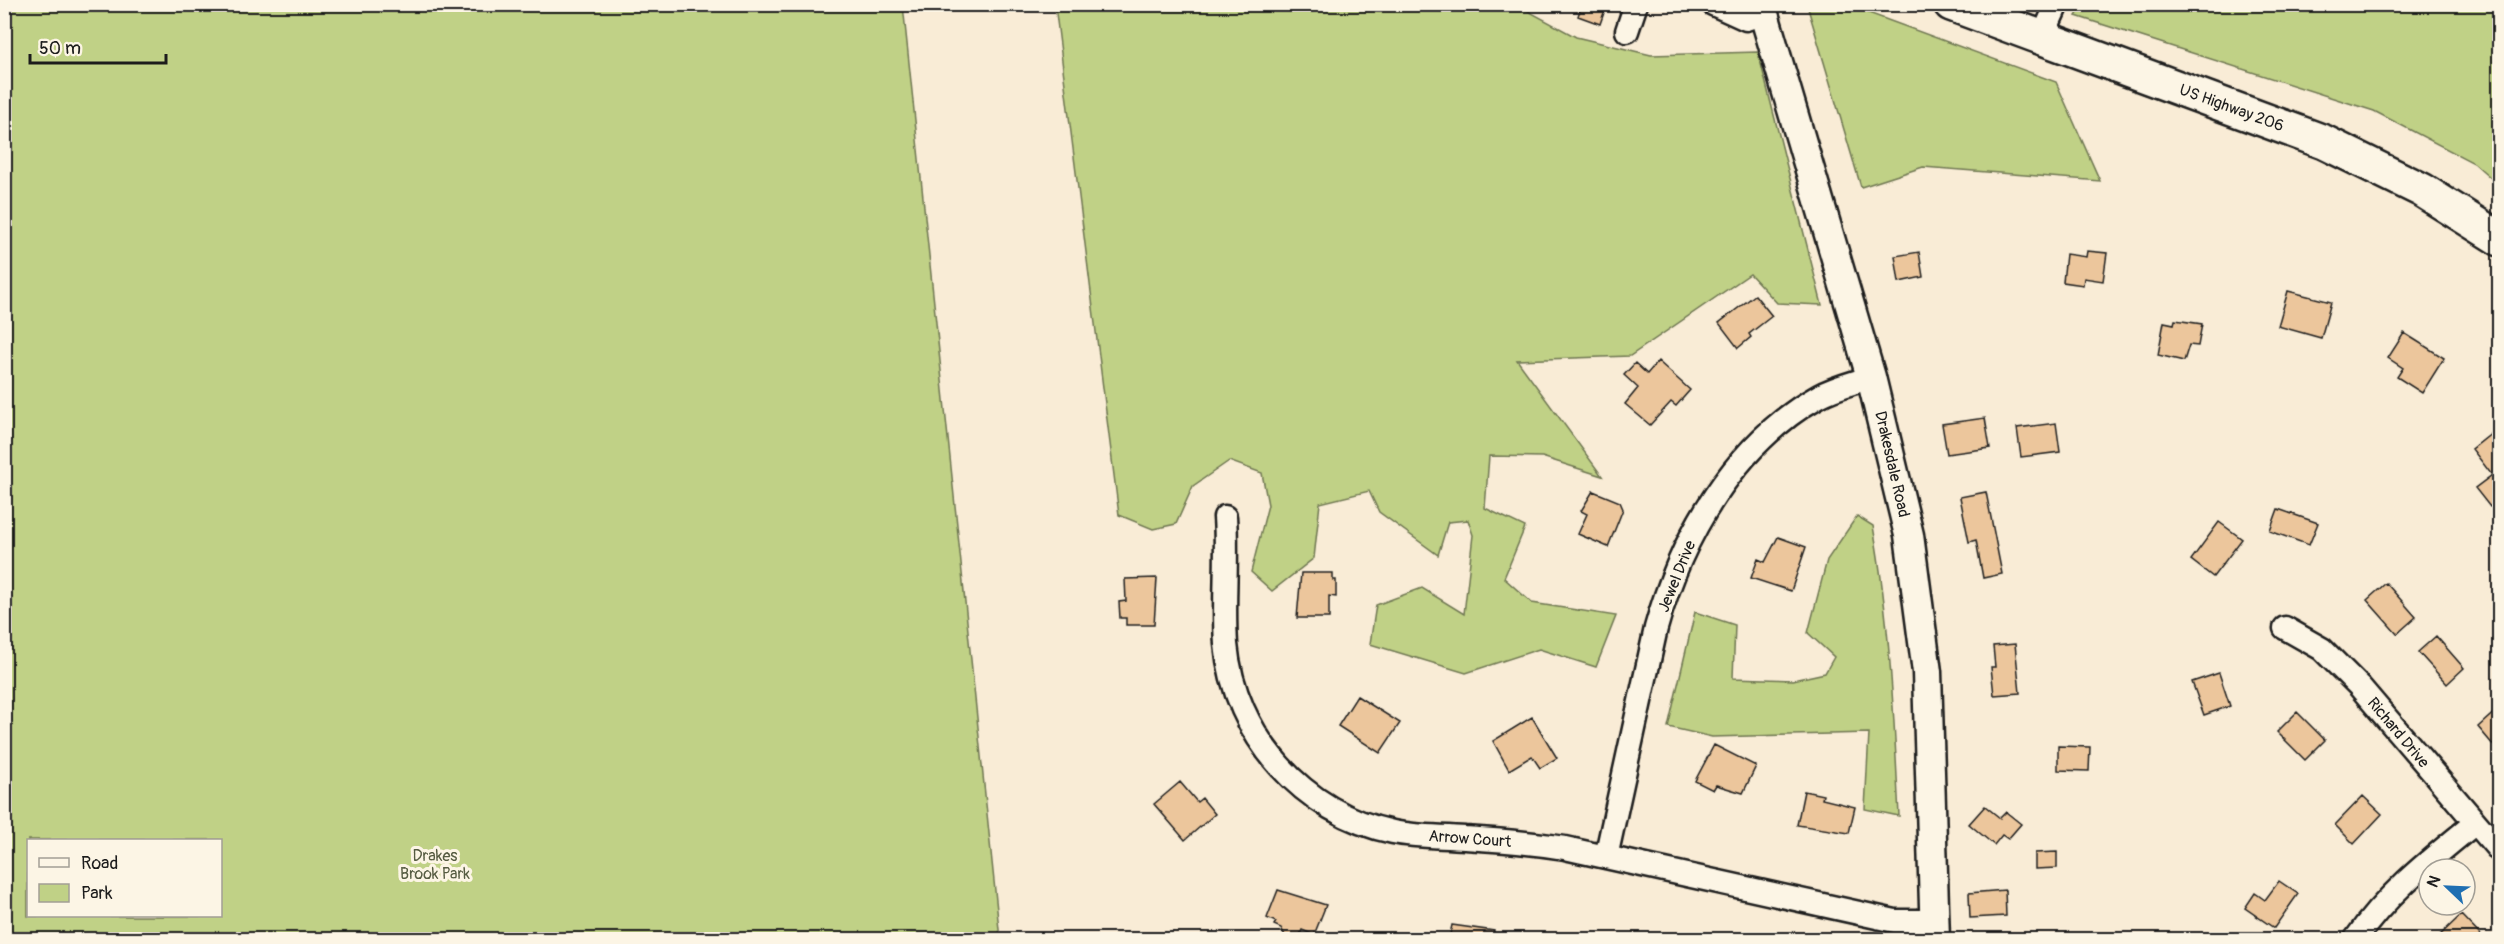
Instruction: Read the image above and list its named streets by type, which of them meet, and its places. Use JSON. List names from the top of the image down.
{
  "streets": {
    "highway": ["US Highway 206"],
    "main road": ["Drakesdale Road"],
    "street": ["Jewel Drive", "Richard Drive", "Arrow Court"]
  },
  "crossings": [
    ["Drakesdale Road", "Jewel Drive"],
    ["Drakesdale Road", "Arrow Court"],
    ["Jewel Drive", "Arrow Court"]
  ],
  "parks": ["Drakes Brook Park"],
  "legend": ["Road", "Park"],
  "scale_bar": "50 m",
  "north": "top left"
}
